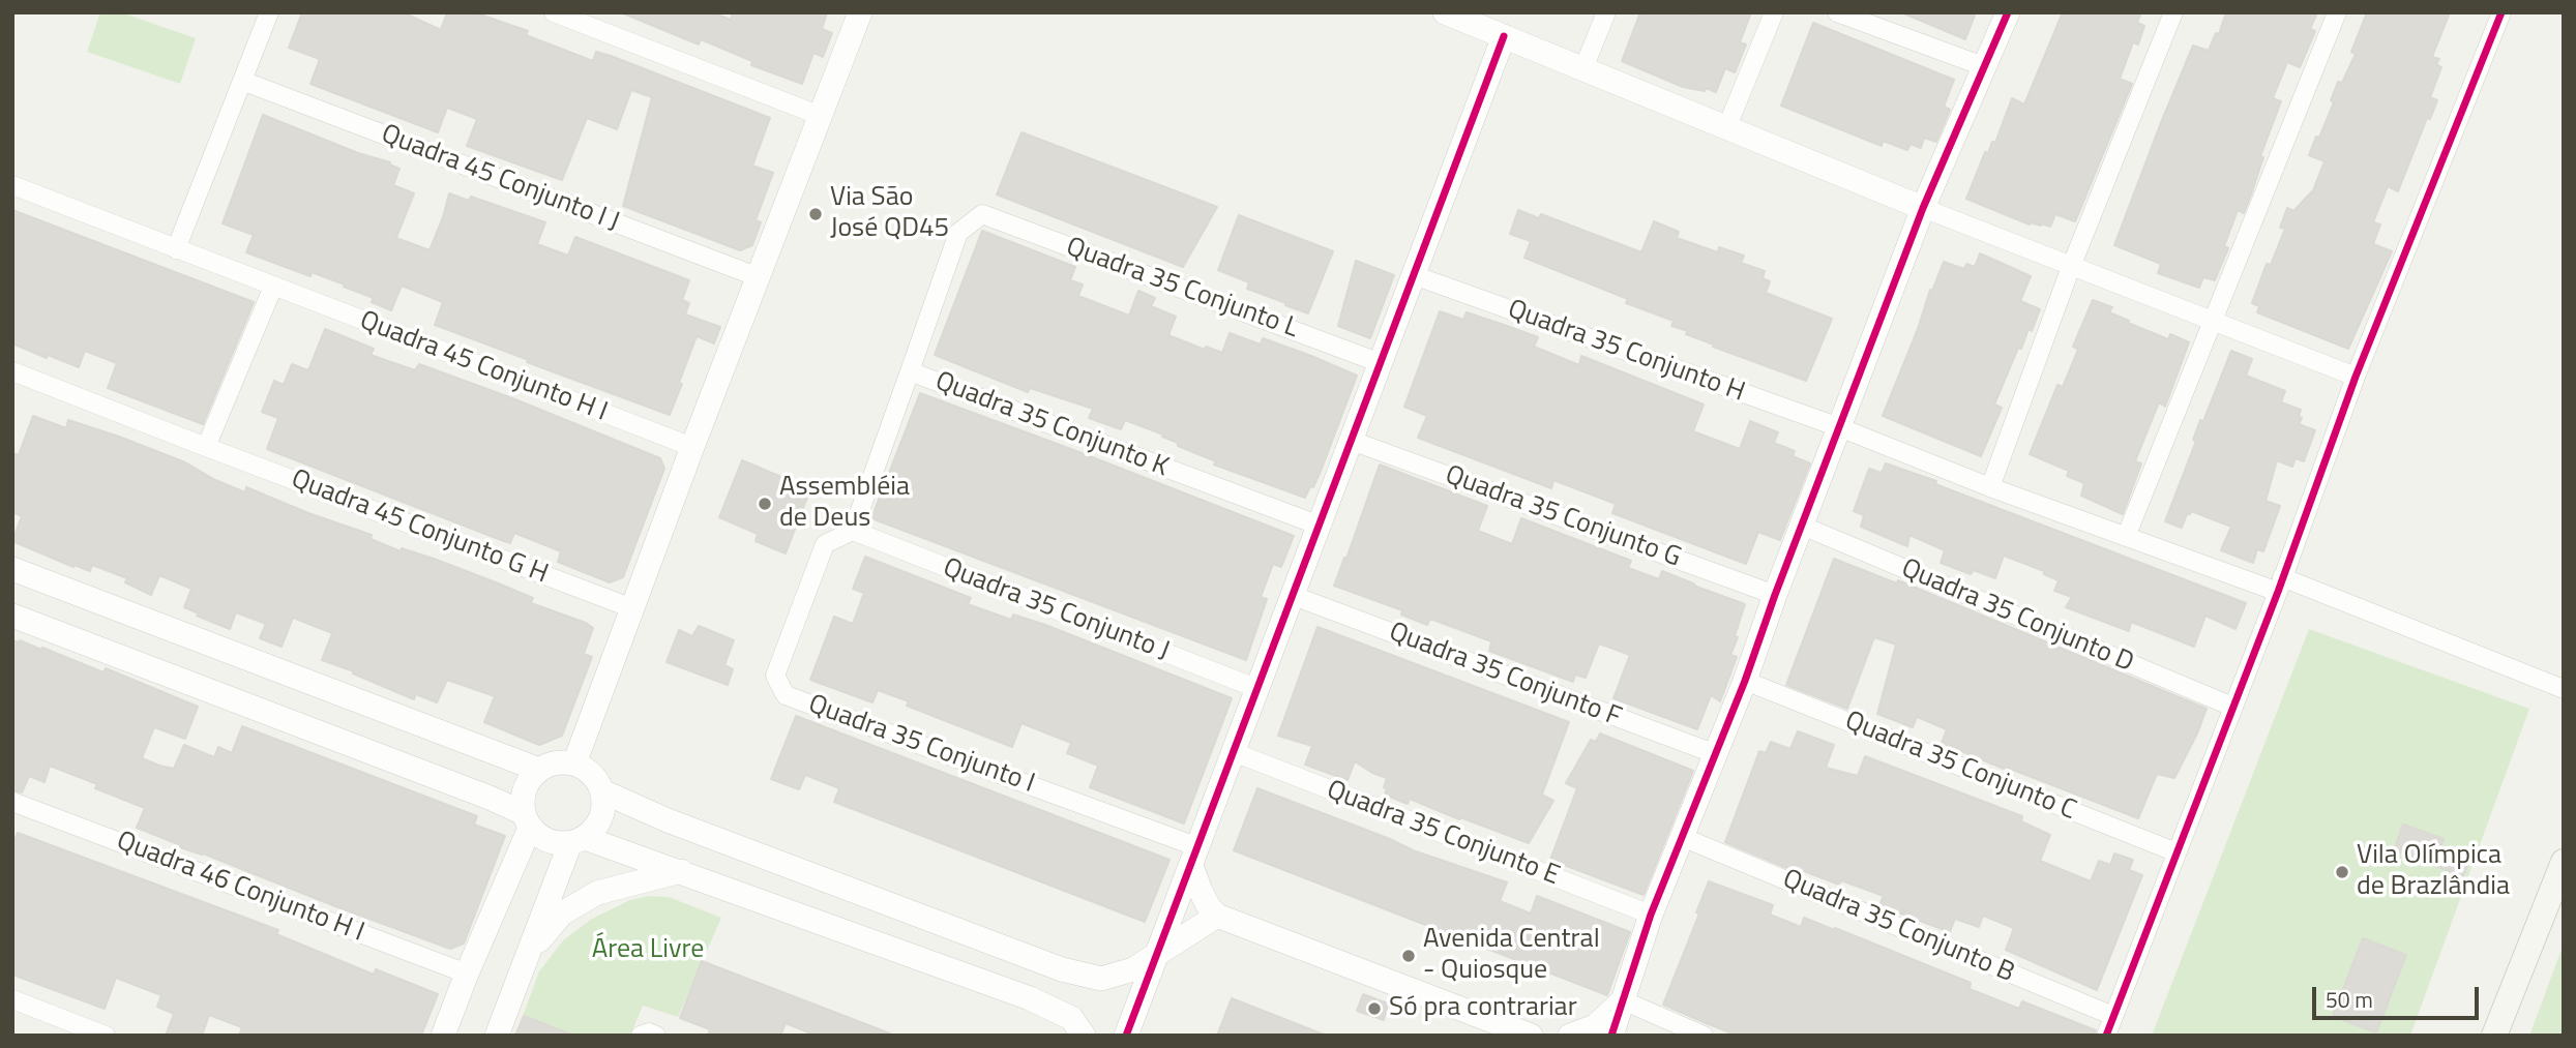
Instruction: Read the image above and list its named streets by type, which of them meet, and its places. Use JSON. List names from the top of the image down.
{
  "streets": {
    "street": [
      "Quadra 45 Conjunto I J",
      "Quadra 35 Conjunto L",
      "Quadra 35 Conjunto H",
      "Quadra 45 Conjunto H I",
      "Quadra 35 Conjunto K",
      "Quadra 35 Conjunto G",
      "Quadra 45 Conjunto G H",
      "Quadra 35 Conjunto J",
      "Quadra 35 Conjunto D",
      "Quadra 35 Conjunto F",
      "Quadra 35 Conjunto I",
      "Quadra 35 Conjunto C",
      "Quadra 35 Conjunto E",
      "Quadra 46 Conjunto H I",
      "Quadra 35 Conjunto B"
    ]
  },
  "crossings": [
    ["Quadra 35 Conjunto L", "Quadra 35 Conjunto K"],
    ["Quadra 35 Conjunto J", "Quadra 35 Conjunto I"]
  ],
  "parks": ["Área Livre"],
  "places": [
    "Via São José QD45",
    "Assembléia de Deus",
    "Vila Olímpica de Brazlândia",
    "Avenida Central - Quiosque",
    "Só pra contrariar"
  ],
  "scale_bar": "50 m"
}
